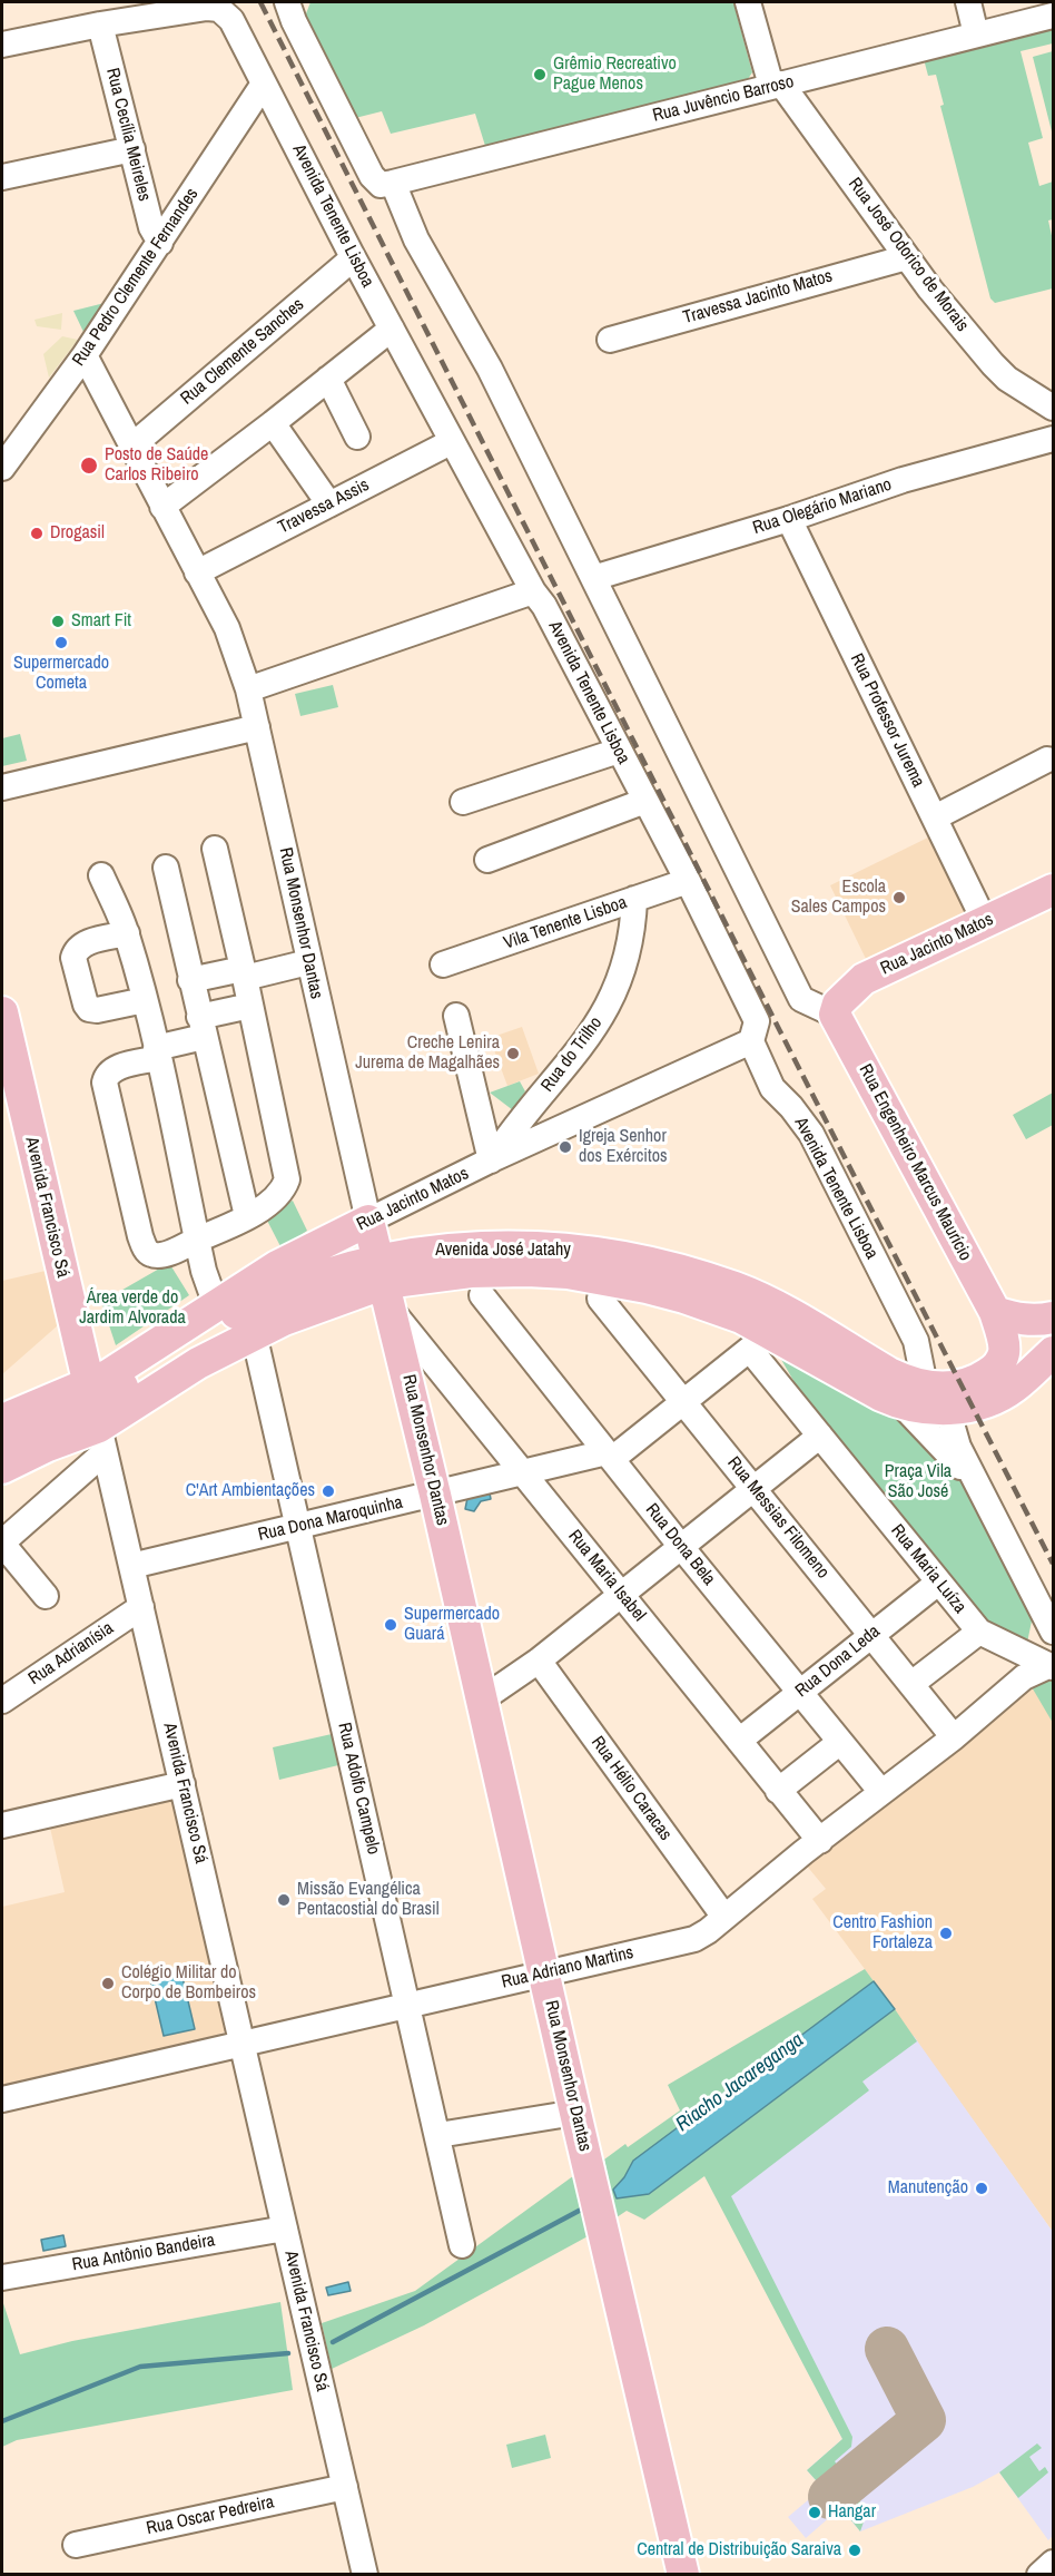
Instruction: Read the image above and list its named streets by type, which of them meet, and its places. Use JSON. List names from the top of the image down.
{
  "streets": {
    "main road": [
      "Rua Monsenhor Dantas",
      "Rua Jacinto Matos",
      "Rua Engenheiro Marcus Maurício",
      "Avenida Francisco Sá",
      "Avenida José Jatahy"
    ],
    "street": [
      "Rua Juvêncio Barroso",
      "Rua Cecília Meireles",
      "Avenida Tenente Lisboa",
      "Rua José Odorico de Morais",
      "Rua Pedro Clemente Fernandes",
      "Travessa Jacinto Matos",
      "Rua Clemente Sanches",
      "Travessa Assis",
      "Rua Olegário Mariano",
      "Rua Professor Jurema",
      "Vila Tenente Lisboa",
      "Rua do Trilho",
      "Rua Messias Filomeno",
      "Rua Dona Maroquinha",
      "Rua Dona Bela",
      "Rua Maria Luíza",
      "Rua Maria Isabel",
      "Rua Adrianísia",
      "Rua Dona Leda",
      "Rua Adolfo Campelo",
      "Rua Hélio Caracas",
      "Rua Adriano Martins",
      "Rua Antônio Bandeira",
      "Rua Oscar Pedreira"
    ]
  },
  "crossings": [
    ["Rua Juvêncio Barroso", "Rua José Odorico de Morais"],
    ["Rua Cecília Meireles", "Avenida Tenente Lisboa"],
    ["Rua Cecília Meireles", "Rua Pedro Clemente Fernandes"],
    ["Avenida Tenente Lisboa", "Rua Pedro Clemente Fernandes"],
    ["Avenida Tenente Lisboa", "Rua Clemente Sanches"],
    ["Avenida Tenente Lisboa", "Travessa Assis"],
    ["Avenida Tenente Lisboa", "Vila Tenente Lisboa"],
    ["Avenida Tenente Lisboa", "Rua Jacinto Matos"],
    ["Avenida Tenente Lisboa", "Avenida José Jatahy"],
    ["Rua José Odorico de Morais", "Travessa Jacinto Matos"],
    ["Rua Pedro Clemente Fernandes", "Rua Monsenhor Dantas"],
    ["Rua Clemente Sanches", "Rua Monsenhor Dantas"],
    ["Travessa Assis", "Rua Monsenhor Dantas"],
    ["Rua Olegário Mariano", "Rua Professor Jurema"],
    ["Rua Professor Jurema", "Rua Jacinto Matos"],
    ["Rua Monsenhor Dantas", "Rua Jacinto Matos"],
    ["Rua Monsenhor Dantas", "Avenida José Jatahy"],
    ["Rua Monsenhor Dantas", "Rua Dona Maroquinha"],
    ["Rua Monsenhor Dantas", "Rua Maria Isabel"],
    ["Rua Monsenhor Dantas", "Rua Adriano Martins"],
    ["Vila Tenente Lisboa", "Rua do Trilho"],
    ["Rua Jacinto Matos", "Rua do Trilho"],
    ["Rua Jacinto Matos", "Rua Engenheiro Marcus Maurício"],
    ["Rua Jacinto Matos", "Avenida Francisco Sá"],
    ["Rua Jacinto Matos", "Avenida José Jatahy"],
    ["Rua Engenheiro Marcus Maurício", "Avenida José Jatahy"],
    ["Avenida Francisco Sá", "Avenida José Jatahy"],
    ["Avenida Francisco Sá", "Rua Dona Maroquinha"],
    ["Avenida Francisco Sá", "Rua Adrianísia"],
    ["Avenida Francisco Sá", "Rua Adriano Martins"],
    ["Avenida Francisco Sá", "Rua Antônio Bandeira"],
    ["Avenida Francisco Sá", "Rua Oscar Pedreira"],
    ["Avenida José Jatahy", "Rua Dona Maroquinha"],
    ["Avenida José Jatahy", "Rua Maria Luíza"],
    ["Avenida José Jatahy", "Rua Maria Isabel"],
    ["Avenida José Jatahy", "Rua Adolfo Campelo"],
    ["Rua Messias Filomeno", "Rua Dona Maroquinha"],
    ["Rua Messias Filomeno", "Rua Dona Leda"],
    ["Rua Messias Filomeno", "Rua Adriano Martins"],
    ["Rua Dona Maroquinha", "Rua Dona Bela"],
    ["Rua Dona Maroquinha", "Rua Maria Luíza"],
    ["Rua Dona Maroquinha", "Rua Maria Isabel"],
    ["Rua Dona Maroquinha", "Rua Adolfo Campelo"],
    ["Rua Dona Bela", "Rua Dona Leda"],
    ["Rua Dona Bela", "Rua Adriano Martins"],
    ["Rua Maria Luíza", "Rua Dona Leda"],
    ["Rua Maria Luíza", "Rua Adriano Martins"],
    ["Rua Maria Isabel", "Rua Dona Leda"],
    ["Rua Maria Isabel", "Rua Adriano Martins"],
    ["Rua Adolfo Campelo", "Rua Adriano Martins"],
    ["Rua Hélio Caracas", "Rua Adriano Martins"]
  ],
  "water": ["Riacho Jacareganga"],
  "parks": ["Área verde do Jardim Alvorada", "Praça Vila São José"],
  "places": [
    "Grêmio Recreativo Pague Menos",
    "Posto de Saúde Carlos Ribeiro",
    "Drogasil",
    "Smart Fit",
    "Supermercado Cometa",
    "Escola Sales Campos",
    "Creche Lenira Jurema de Magalhães",
    "Igreja Senhor dos Exércitos",
    "C'Art Ambientações",
    "Supermercado Guará",
    "Missão Evangélica Pentacostial do Brasil",
    "Centro Fashion Fortaleza",
    "Colégio Militar do Corpo de Bombeiros",
    "Manutenção",
    "Hangar",
    "Central de Distribuição Saraiva"
  ]
}
